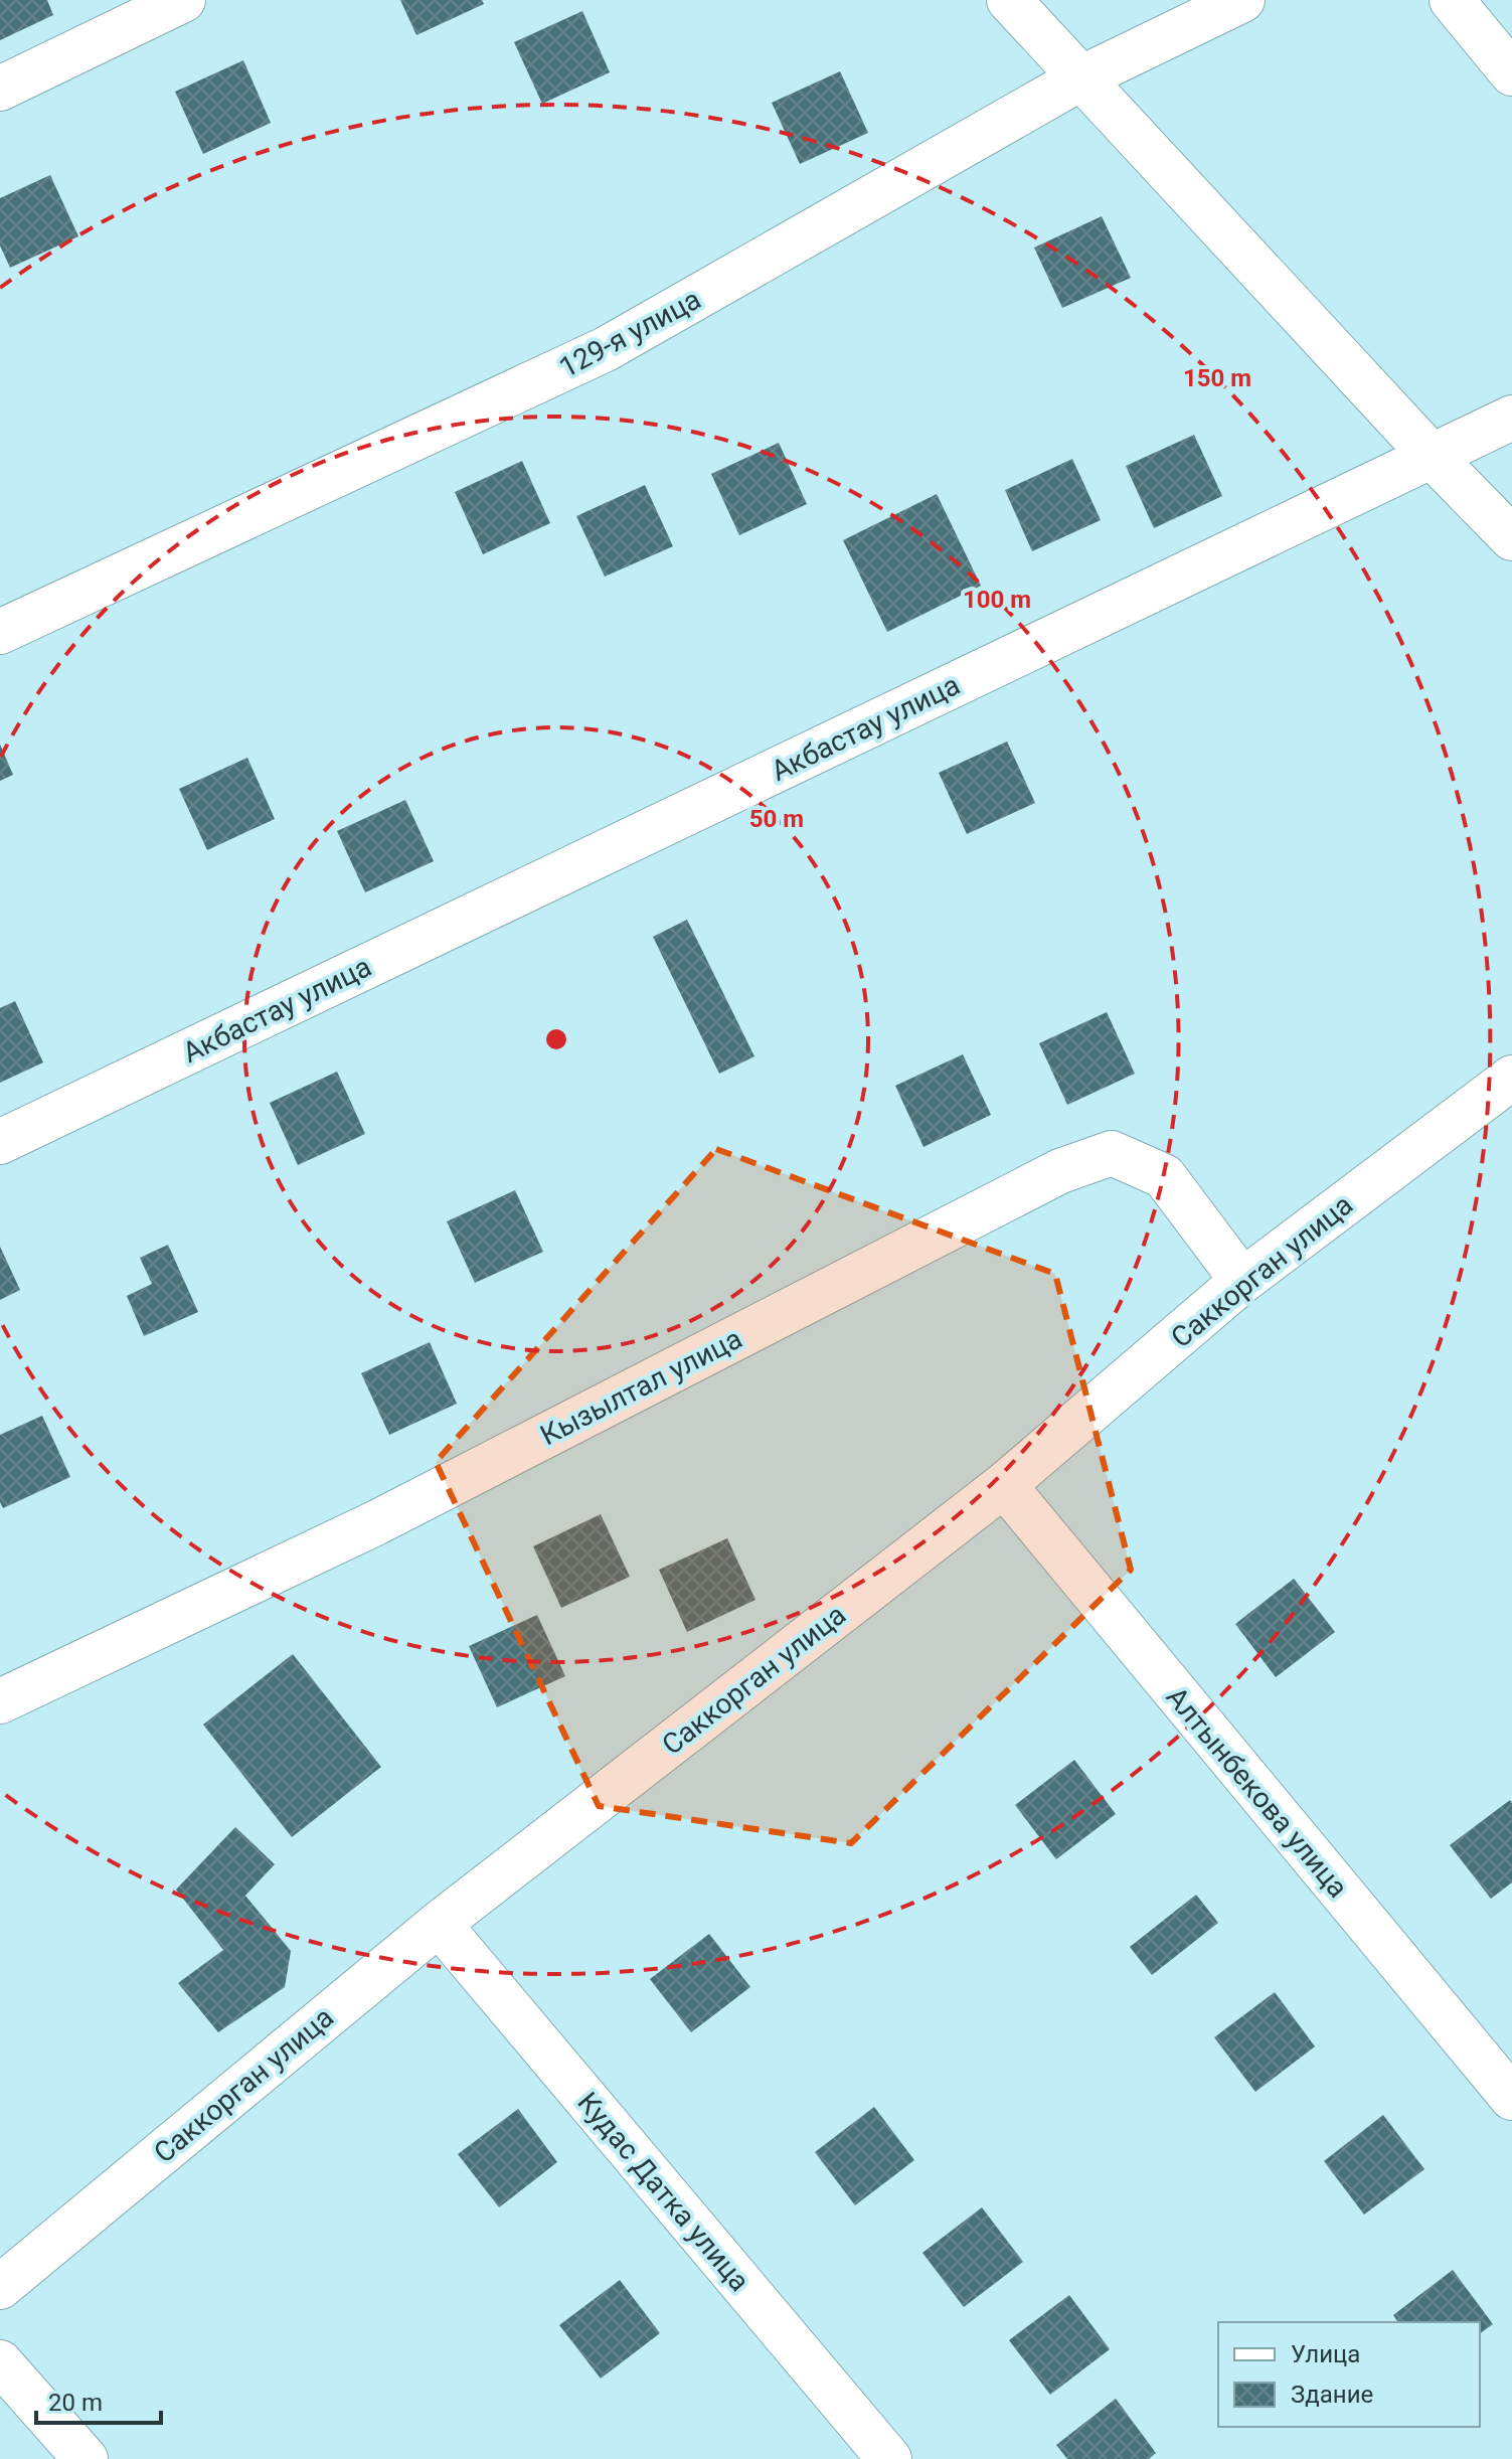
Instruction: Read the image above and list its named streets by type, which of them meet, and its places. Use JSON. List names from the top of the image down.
{
  "streets": {
    "street": [
      "129-я улица",
      "Акбастау улица",
      "Саккорган улица",
      "Кызылтал улица",
      "Алтынбекова улица",
      "Кудас Датка улица"
    ]
  },
  "crossings": [
    ["Саккорган улица", "Кызылтал улица"],
    ["Саккорган улица", "Алтынбекова улица"],
    ["Саккорган улица", "Кудас Датка улица"]
  ],
  "legend": ["Улица", "Здание"],
  "scale_bar": "20 m",
  "rings": ["150 m", "100 m", "50 m"]
}
